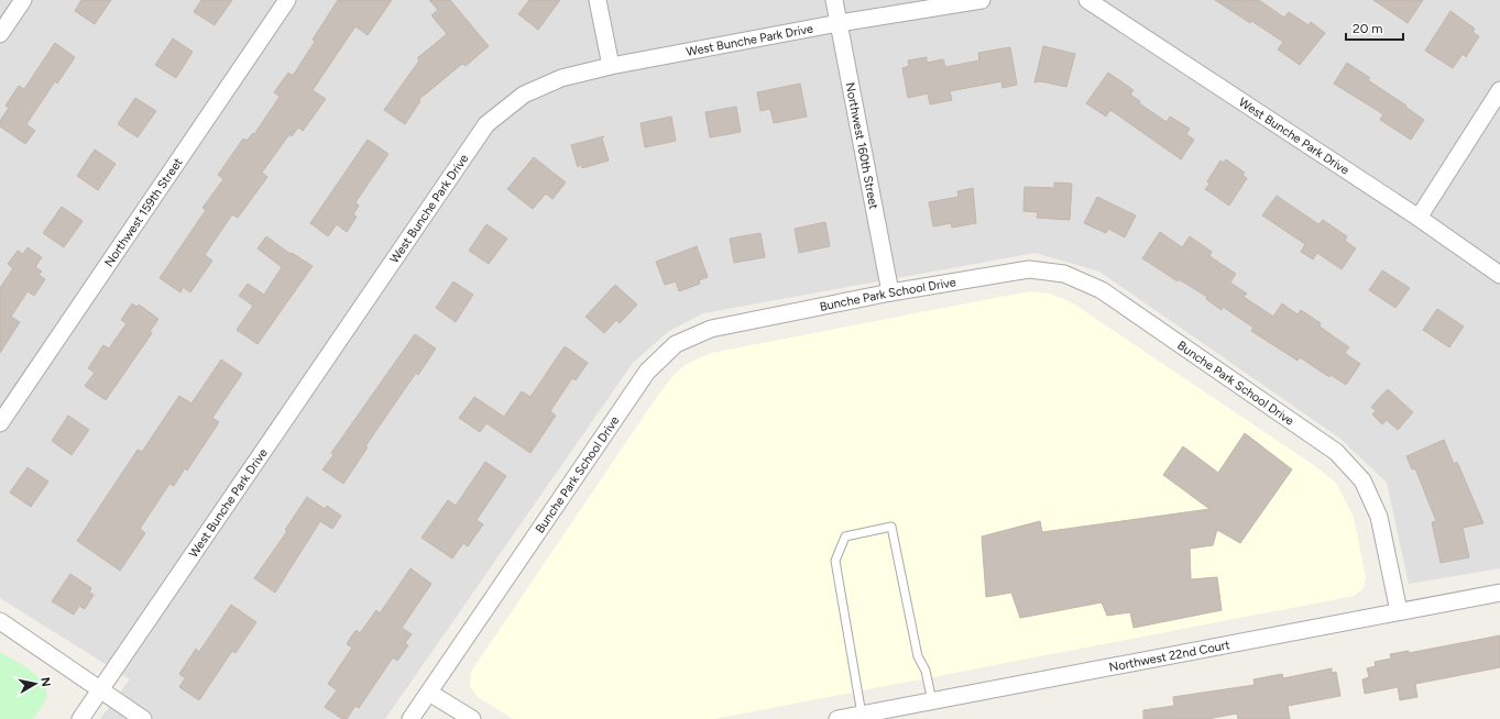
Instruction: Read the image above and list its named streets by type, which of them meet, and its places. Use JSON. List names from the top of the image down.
{
  "streets": {
    "street": [
      "West Bunche Park Drive",
      "Northwest 160th Street",
      "Northwest 159th Street",
      "Bunche Park School Drive",
      "Northwest 22nd Court"
    ]
  },
  "crossings": [
    ["West Bunche Park Drive", "Northwest 160th Street"],
    ["Northwest 160th Street", "Bunche Park School Drive"],
    ["Bunche Park School Drive", "Northwest 22nd Court"]
  ],
  "scale_bar": "20 m",
  "north": "right"
}
